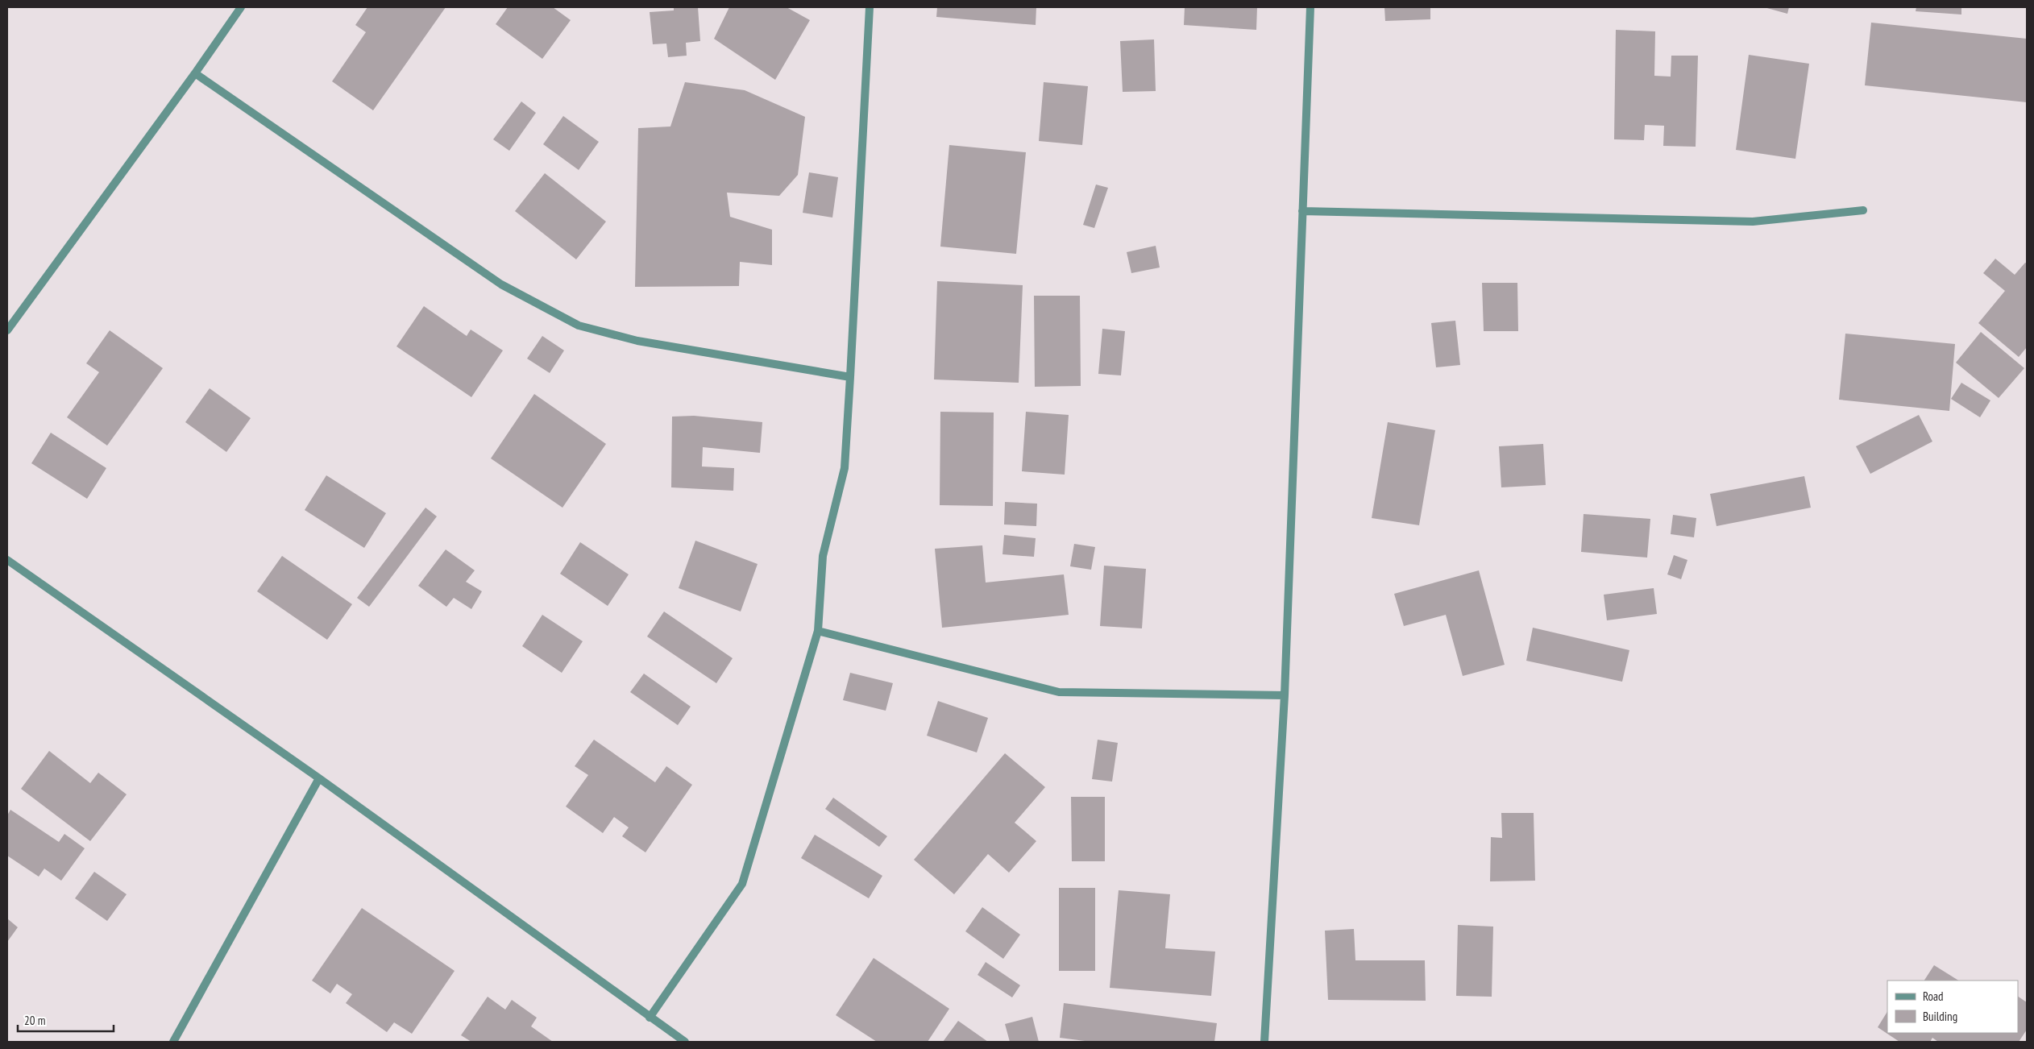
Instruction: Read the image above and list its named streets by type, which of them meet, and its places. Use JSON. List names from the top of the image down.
{
  "legend": ["Road", "Building"],
  "scale_bar": "20 m"
}
